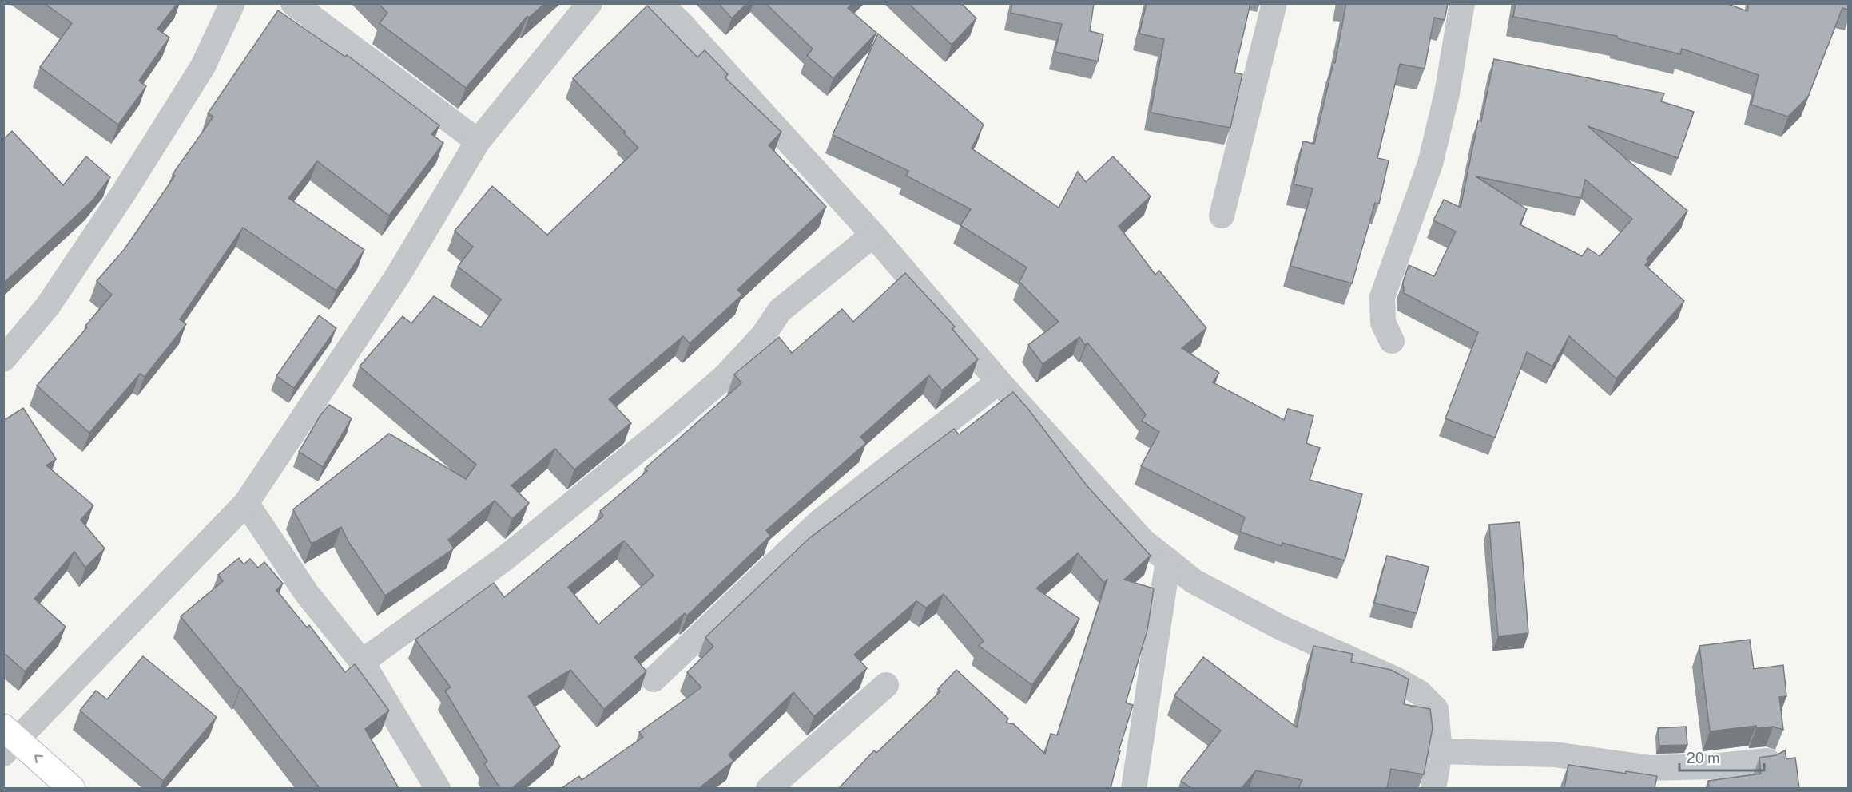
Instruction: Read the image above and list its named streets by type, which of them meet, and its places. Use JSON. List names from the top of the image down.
{
  "scale_bar": "20 m"
}
